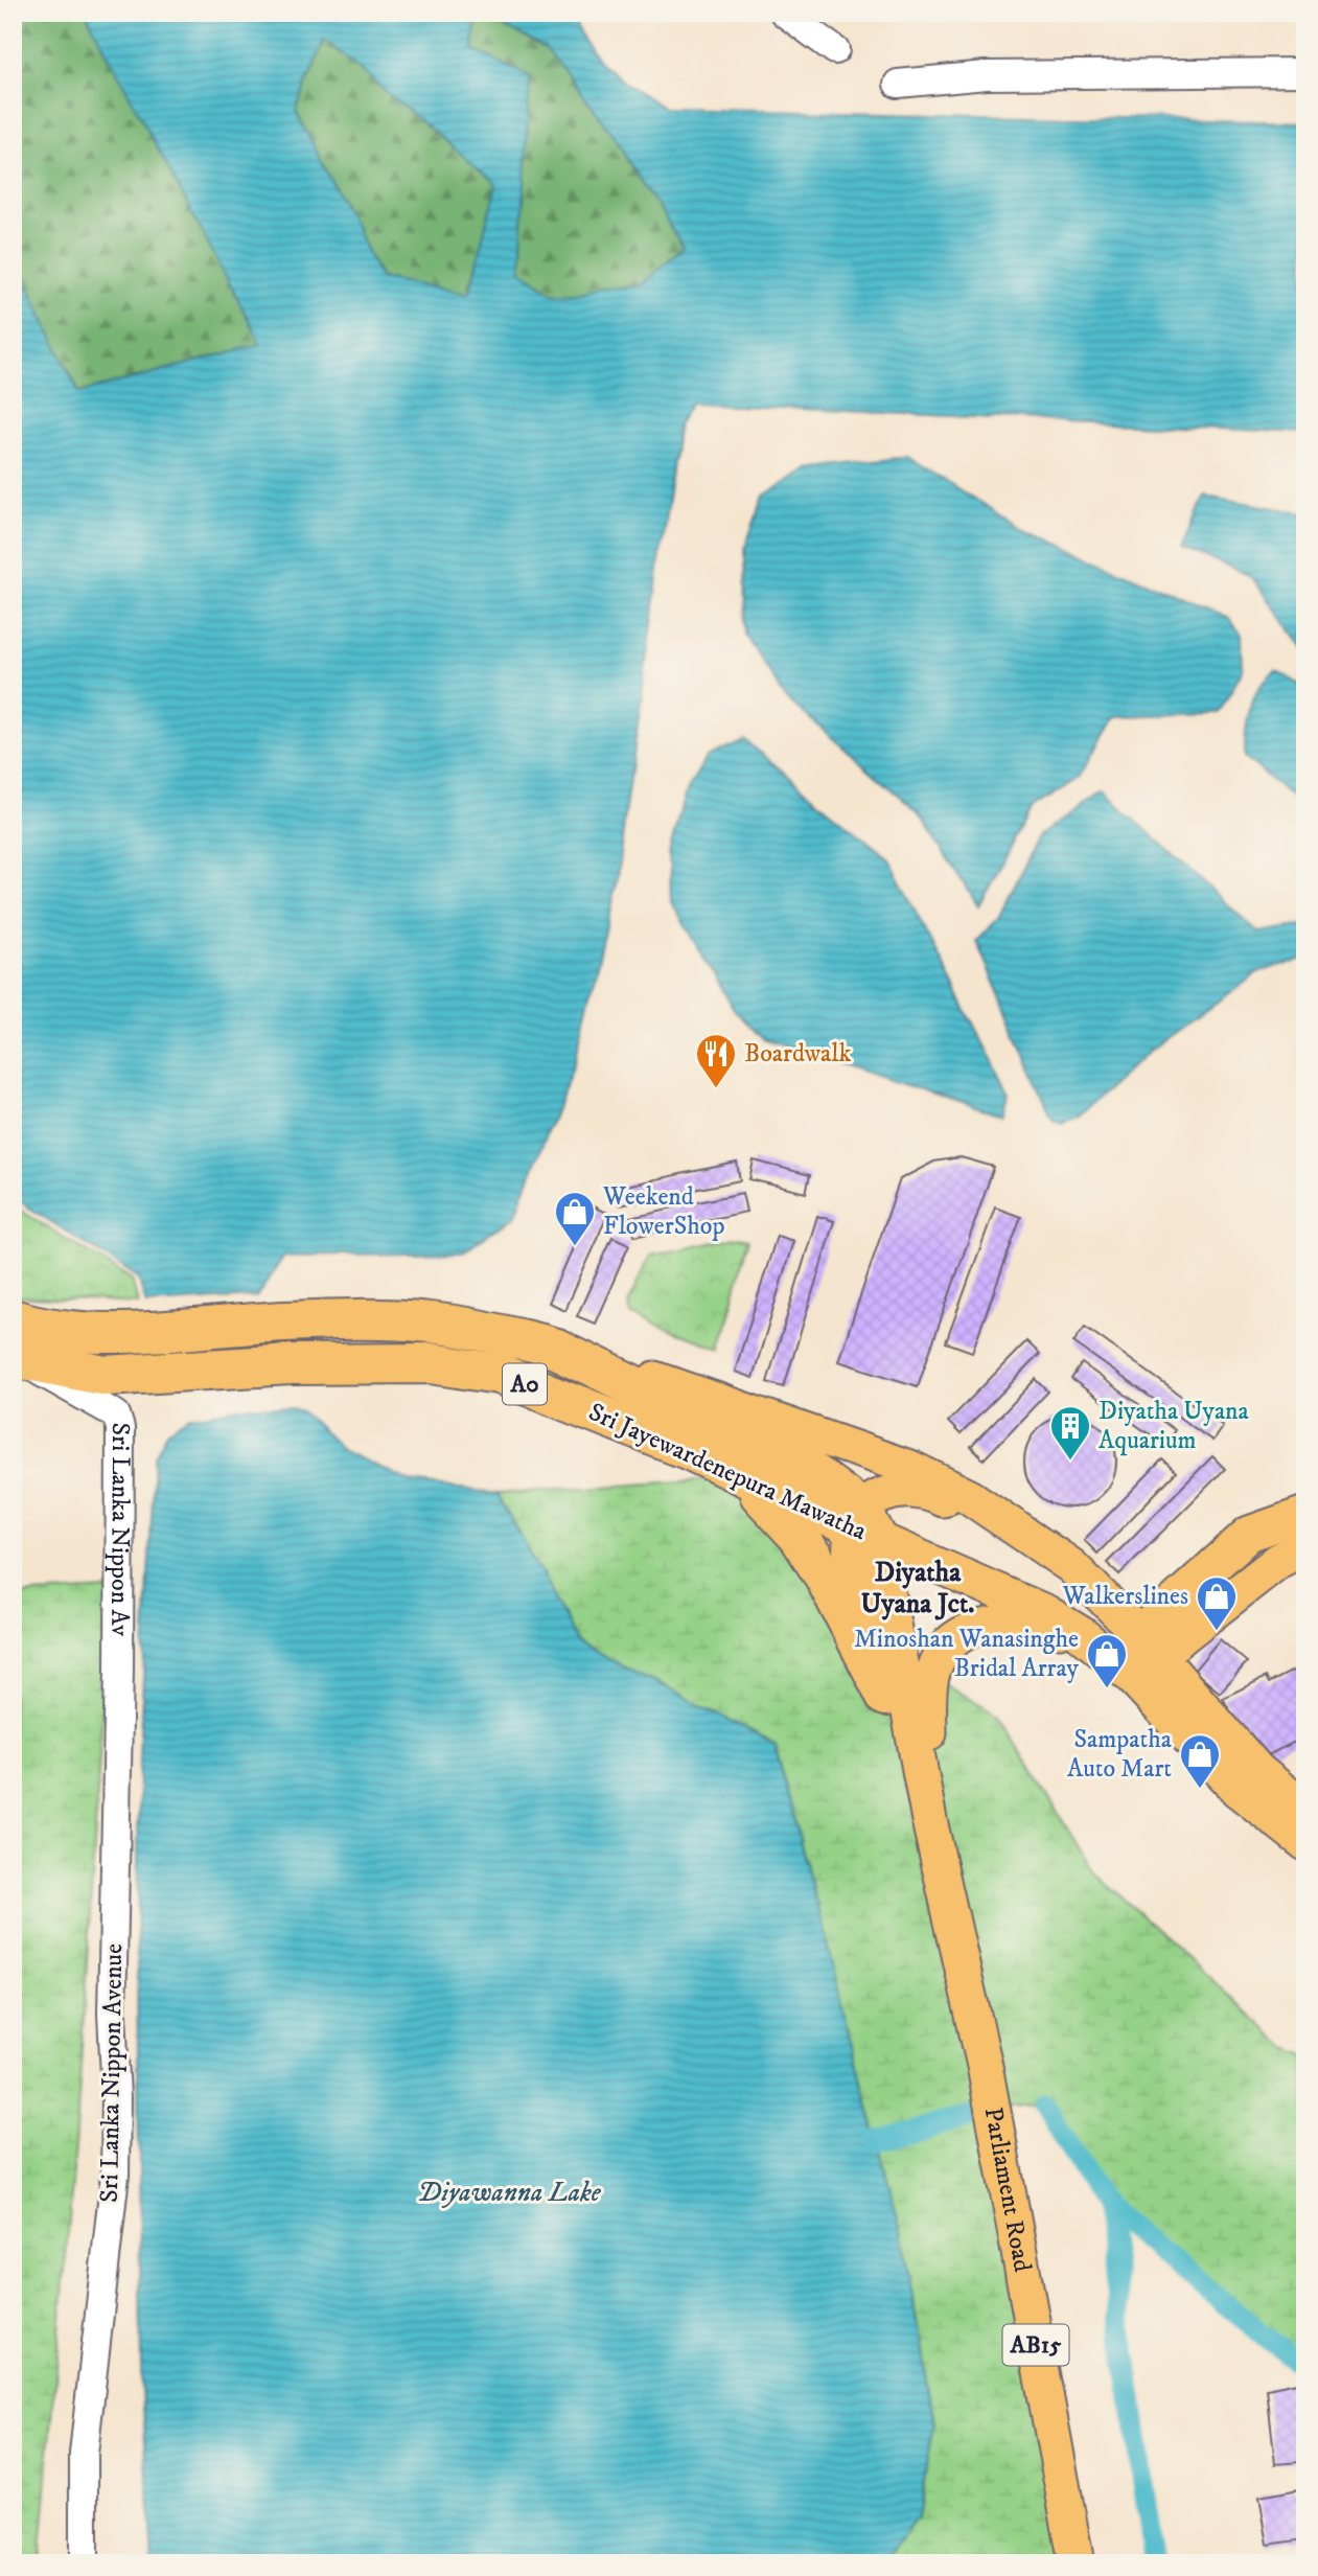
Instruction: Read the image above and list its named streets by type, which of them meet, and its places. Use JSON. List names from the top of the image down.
{
  "streets": {
    "highway": ["A0", "Sri Jayewardenepura Mawatha"],
    "main road": ["Parliament Road", "AB15"],
    "street": ["Sri Lanka Nippon Av", "Sri Lanka Nippon Avenue"]
  },
  "crossings": [
    ["Sri Jayewardenepura Mawatha", "Sri Lanka Nippon Av"],
    ["Sri Jayewardenepura Mawatha", "Parliament Road"],
    ["Sri Lanka Nippon Av", "Sri Lanka Nippon Avenue"]
  ],
  "districts": ["Diyatha Uyana Jct."],
  "water": ["Diyawanna Lake"],
  "places": {
    "restaurant": ["Boardwalk"],
    "shop": [
      "Weekend FlowerShop",
      "Walkerslines",
      "Minoshan Wanasinghe Bridal Array",
      "Sampatha Auto Mart"
    ],
    "building": ["Diyatha Uyana Aquarium"]
  }
}
